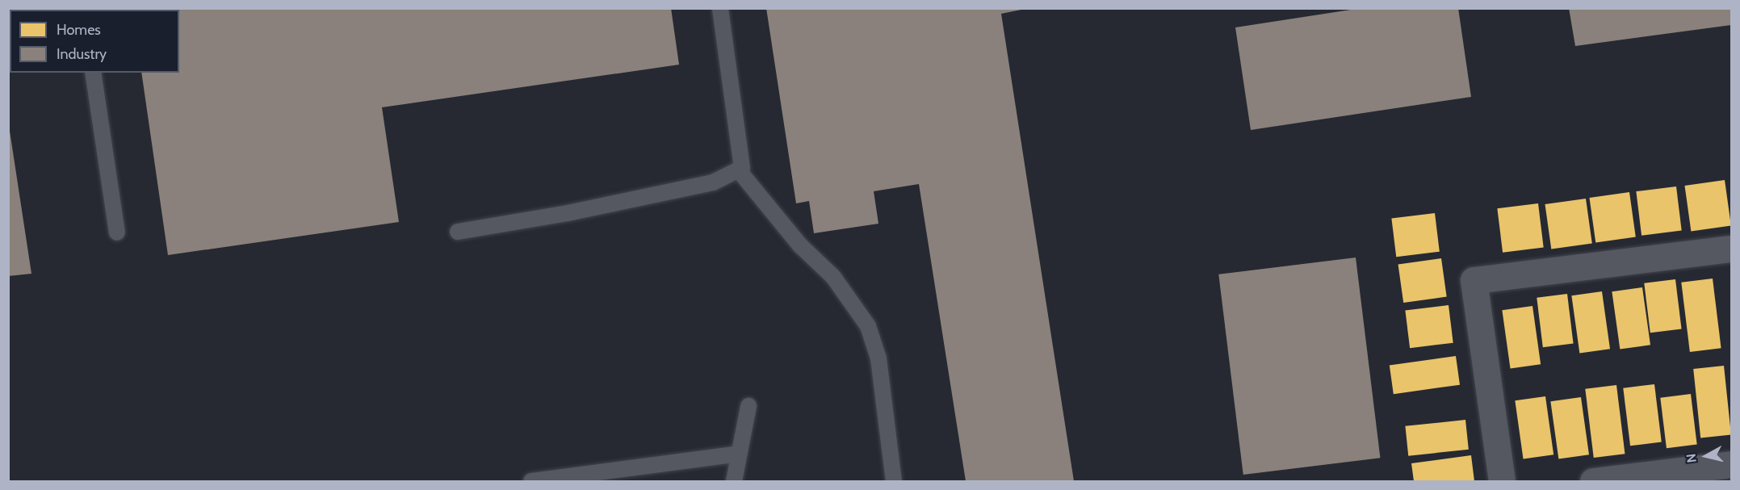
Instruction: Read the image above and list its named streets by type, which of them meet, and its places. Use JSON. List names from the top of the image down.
{
  "legend": ["Homes", "Industry"],
  "north": "left"
}
